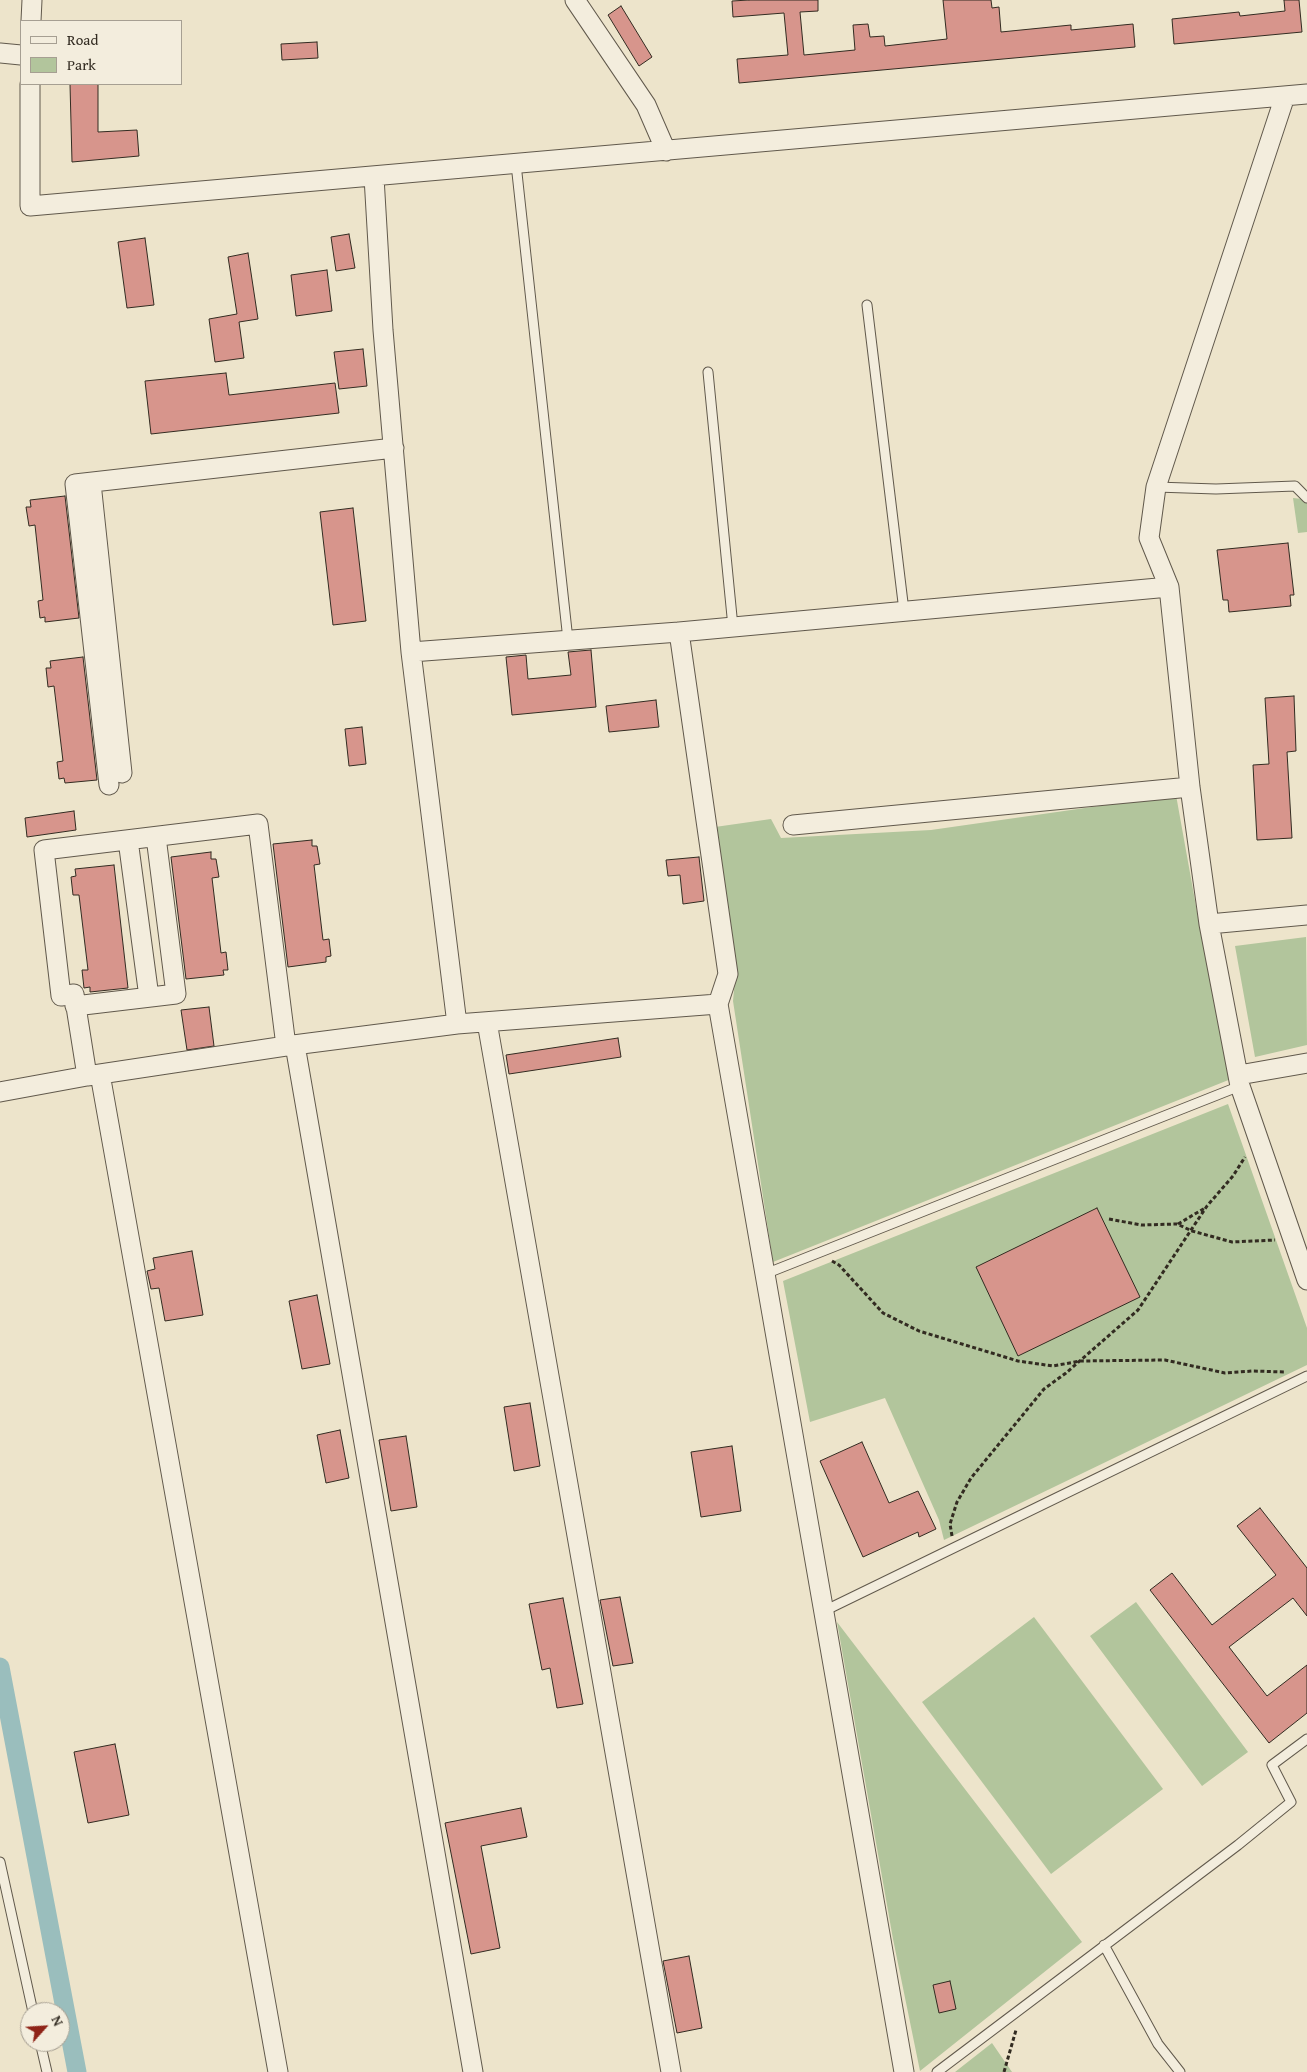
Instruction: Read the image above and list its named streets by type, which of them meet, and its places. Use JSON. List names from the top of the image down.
{
  "legend": ["Road", "Park"],
  "north": "top right"
}
